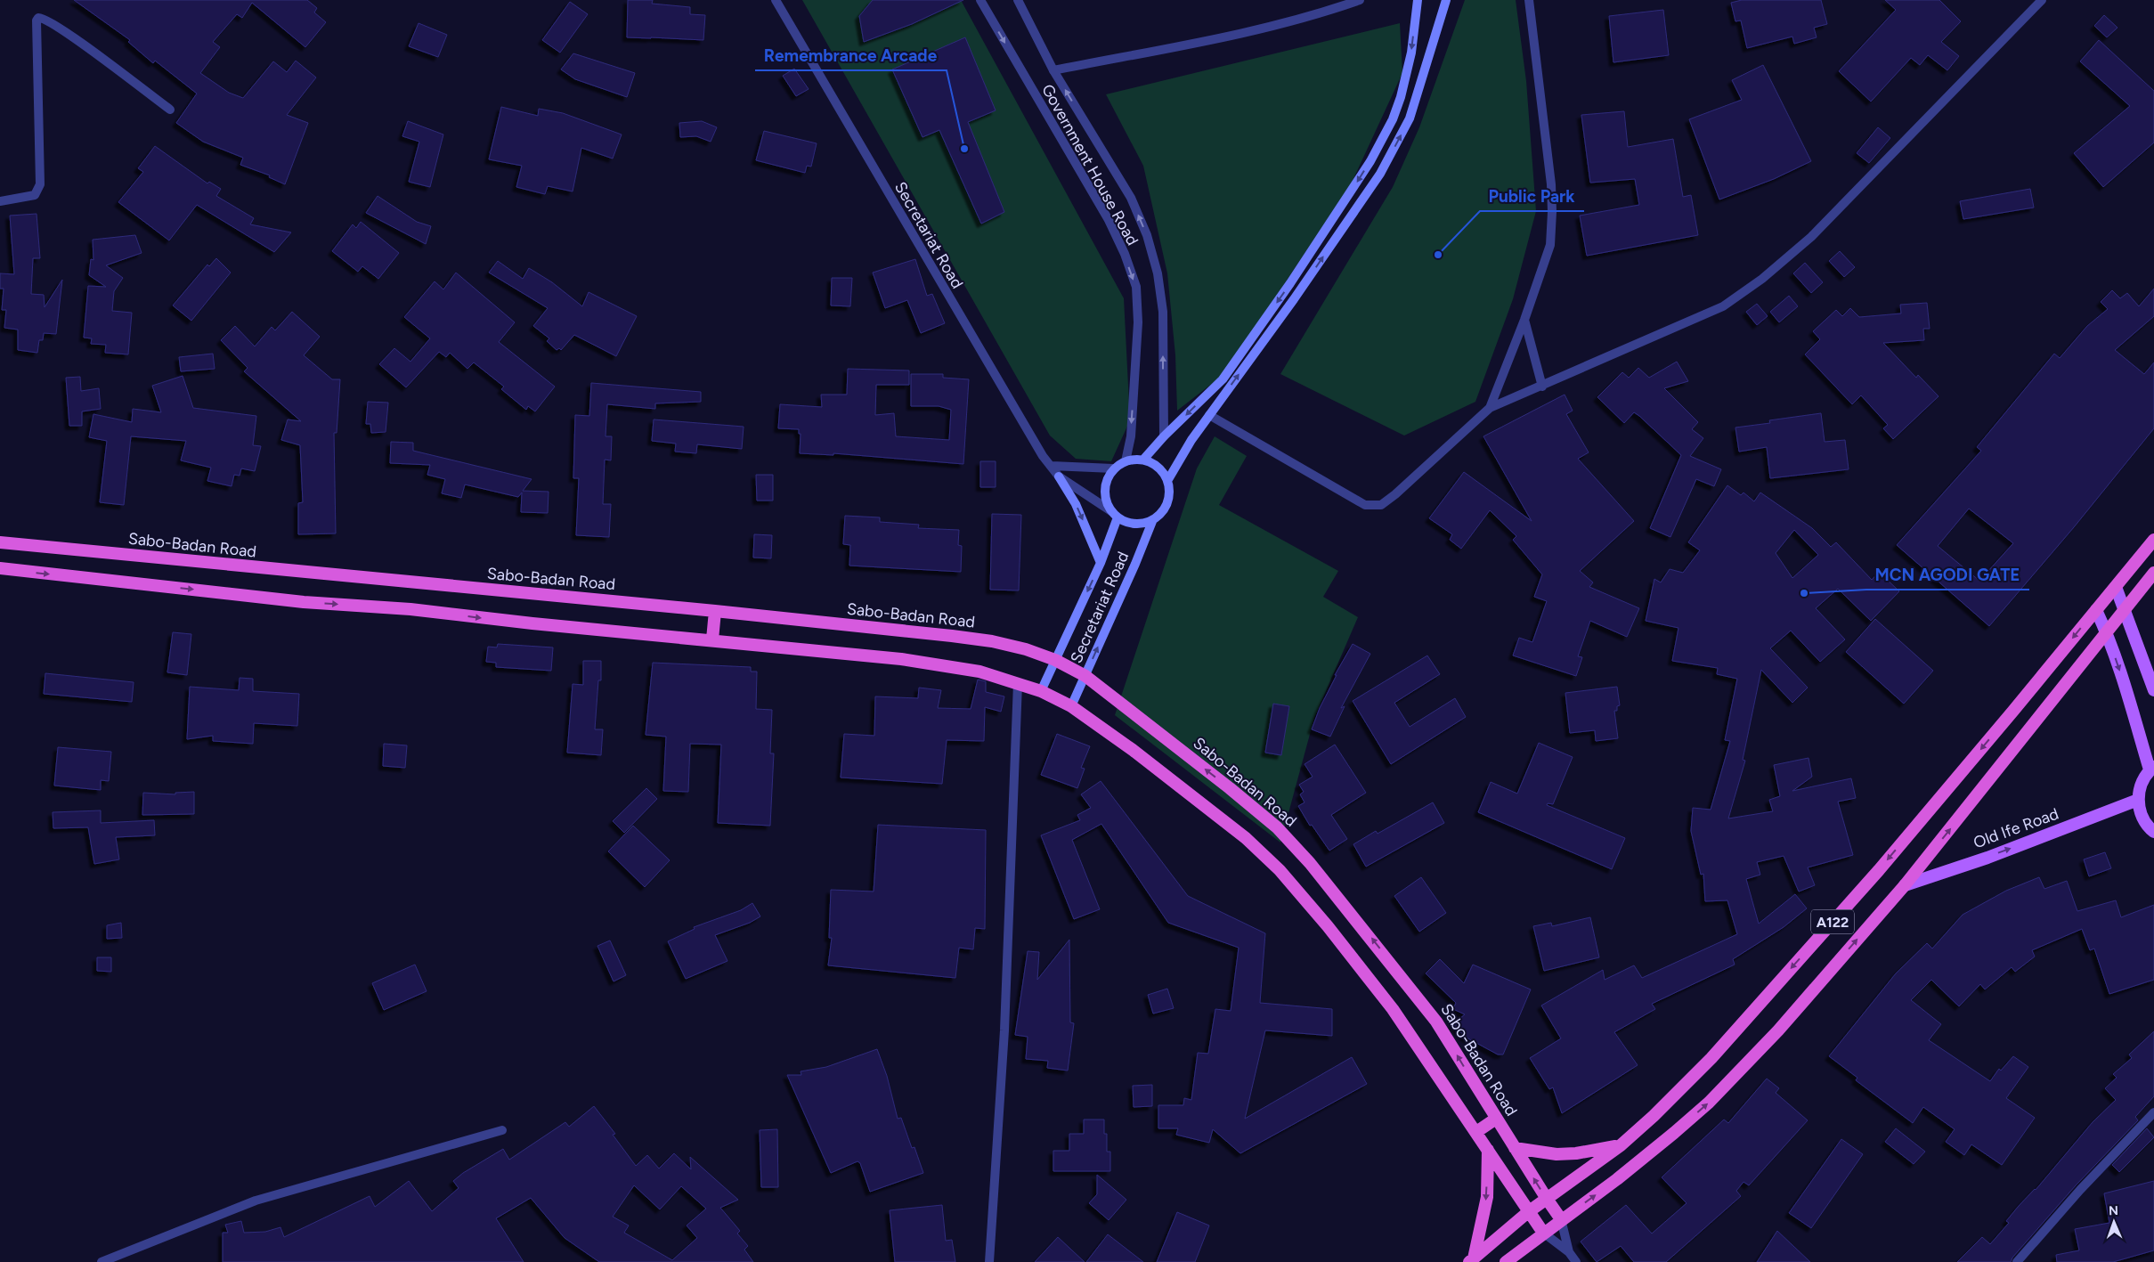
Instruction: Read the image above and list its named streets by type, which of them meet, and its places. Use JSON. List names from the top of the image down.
{
  "streets": {
    "highway": ["Sabo-Badan Road", "A122"],
    "main road": ["Secretariat Road", "Old Ife Road"],
    "street": ["Government House Road"]
  },
  "crossings": [
    ["Government House Road", "Secretariat Road"],
    ["Secretariat Road", "Sabo-Badan Road"],
    ["Sabo-Badan Road", "A122"],
    ["Old Ife Road", "A122"]
  ],
  "one_way": ["Old Ife Road"],
  "places": ["Remembrance Arcade", "Public Park", "MCN AGODI GATE"],
  "north": "top"
}
